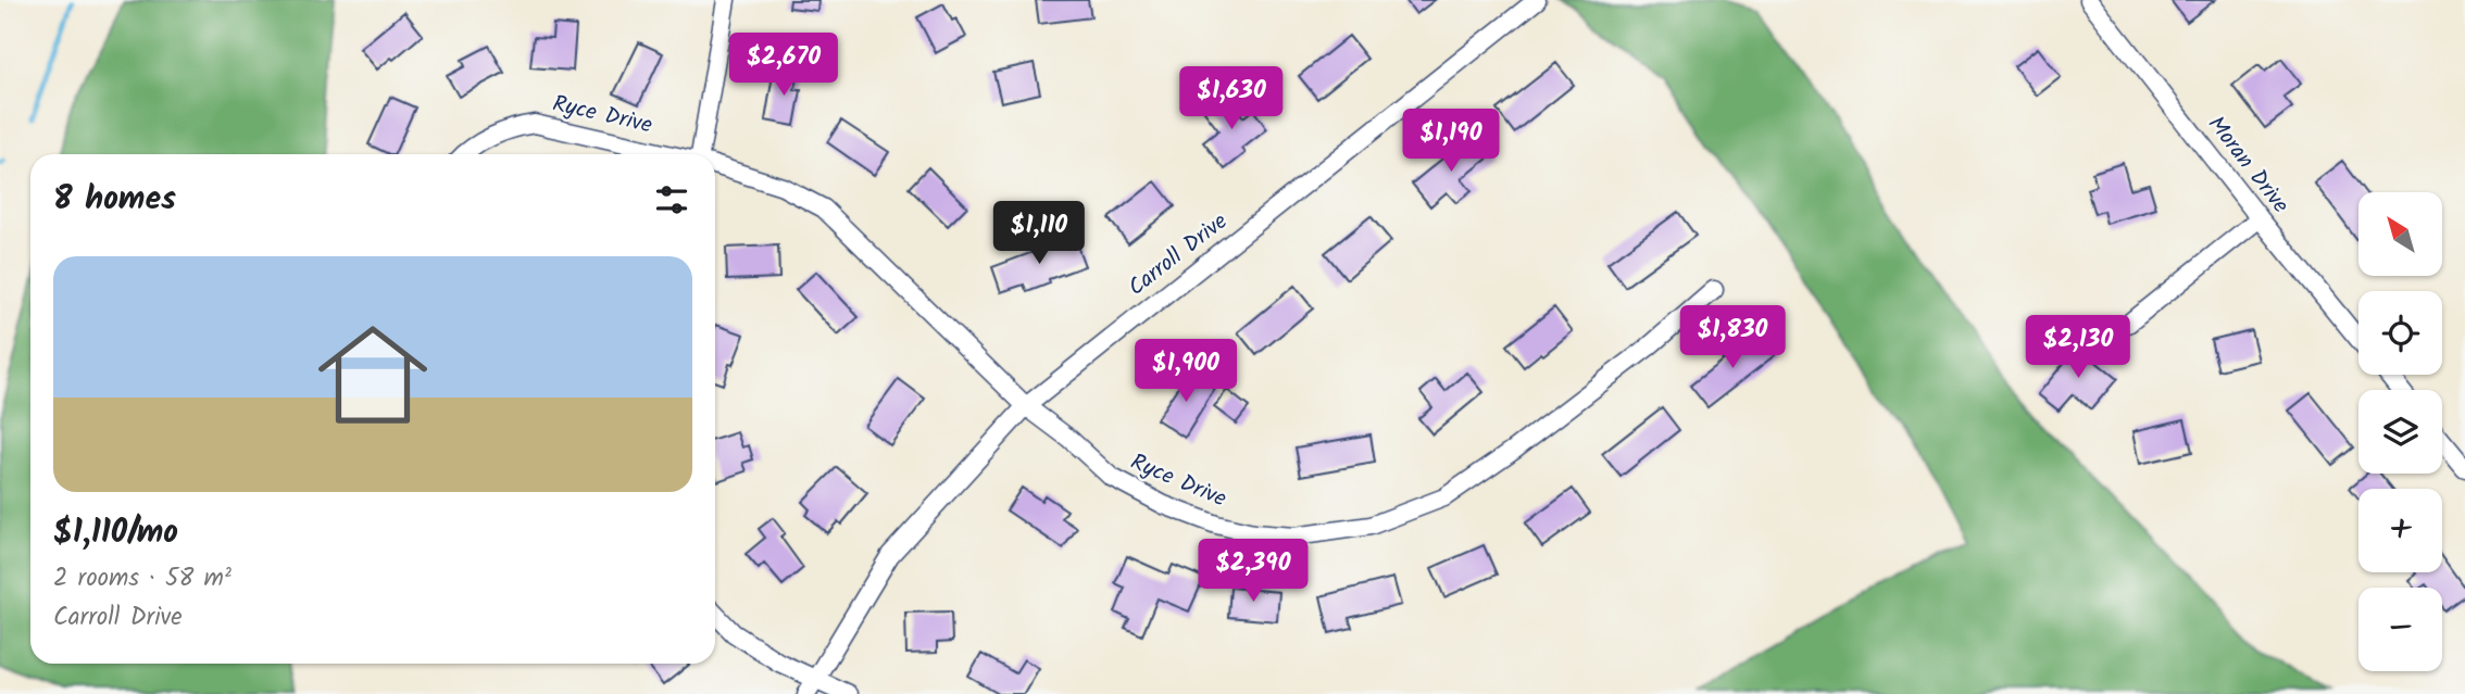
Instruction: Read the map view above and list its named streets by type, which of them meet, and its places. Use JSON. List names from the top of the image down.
{
  "streets": {
    "street": ["Ryce Drive", "Moran Drive", "Carroll Drive"]
  },
  "crossings": [
    ["Ryce Drive", "Carroll Drive"]
  ],
  "north": "top left",
  "page": {
    "price": [
      "$2,670",
      "$1,630",
      "$1,190",
      "$1,110",
      "$1,830",
      "$2,130",
      "$1,900",
      "$2,390"
    ],
    "heading": "8 homes",
    "map_buttons": ["+", "−"],
    "list": [
      {
        "name": "$1,110/mo",
        "note": "2 rooms · 58 m² · Carroll Drive"
      }
    ]
  }
}
